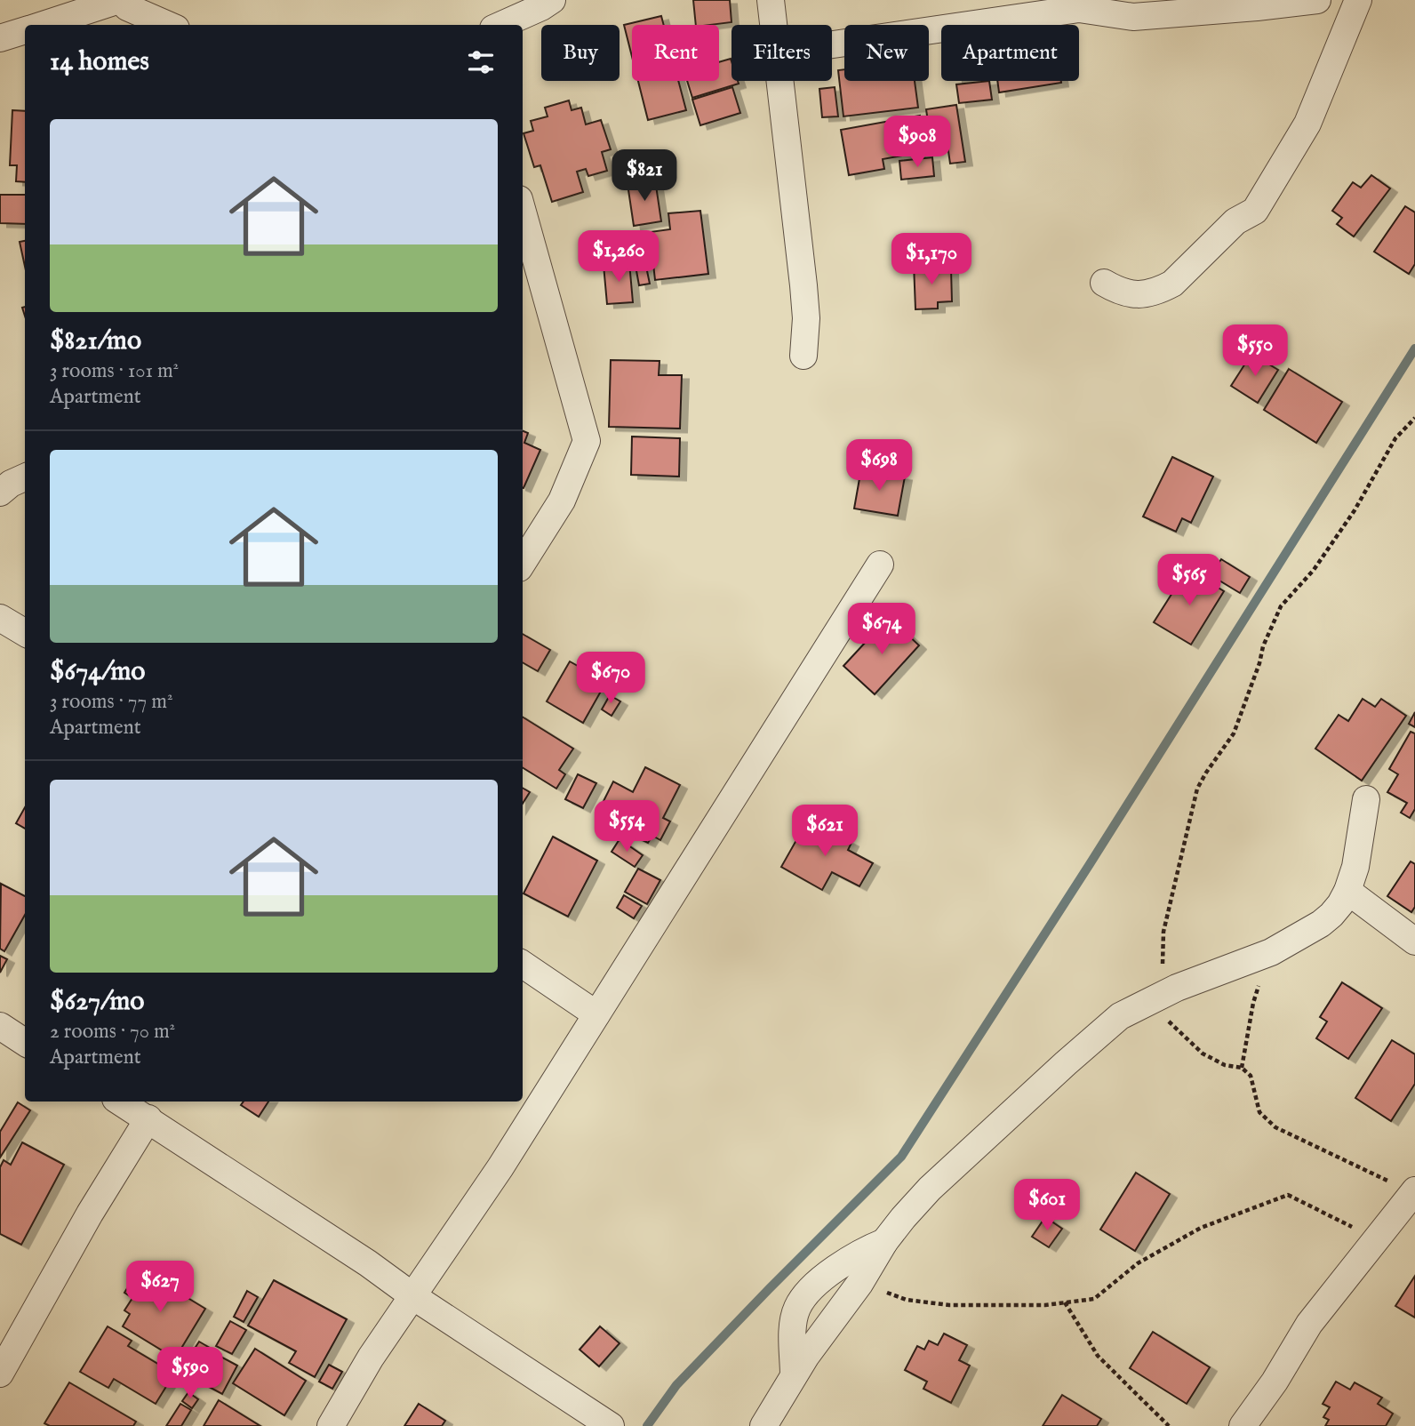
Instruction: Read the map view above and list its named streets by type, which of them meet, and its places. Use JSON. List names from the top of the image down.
{
  "page": {
    "chip": [
      "Buy",
      "Rent",
      "Filters",
      "New",
      "Apartment"
    ],
    "heading": "14 homes",
    "list": [
      {
        "name": "$821/mo",
        "note": "3 rooms · 101 m² · Apartment"
      },
      {
        "name": "$674/mo",
        "note": "3 rooms · 77 m² · Apartment"
      },
      {
        "name": "$627/mo",
        "note": "2 rooms · 70 m² · Apartment"
      }
    ],
    "price": [
      "$908",
      "$821",
      "$1,260",
      "$1,170",
      "$550",
      "$698",
      "$565",
      "$674",
      "$670",
      "$554",
      "$621",
      "$601",
      "$627",
      "$590"
    ]
  }
}
